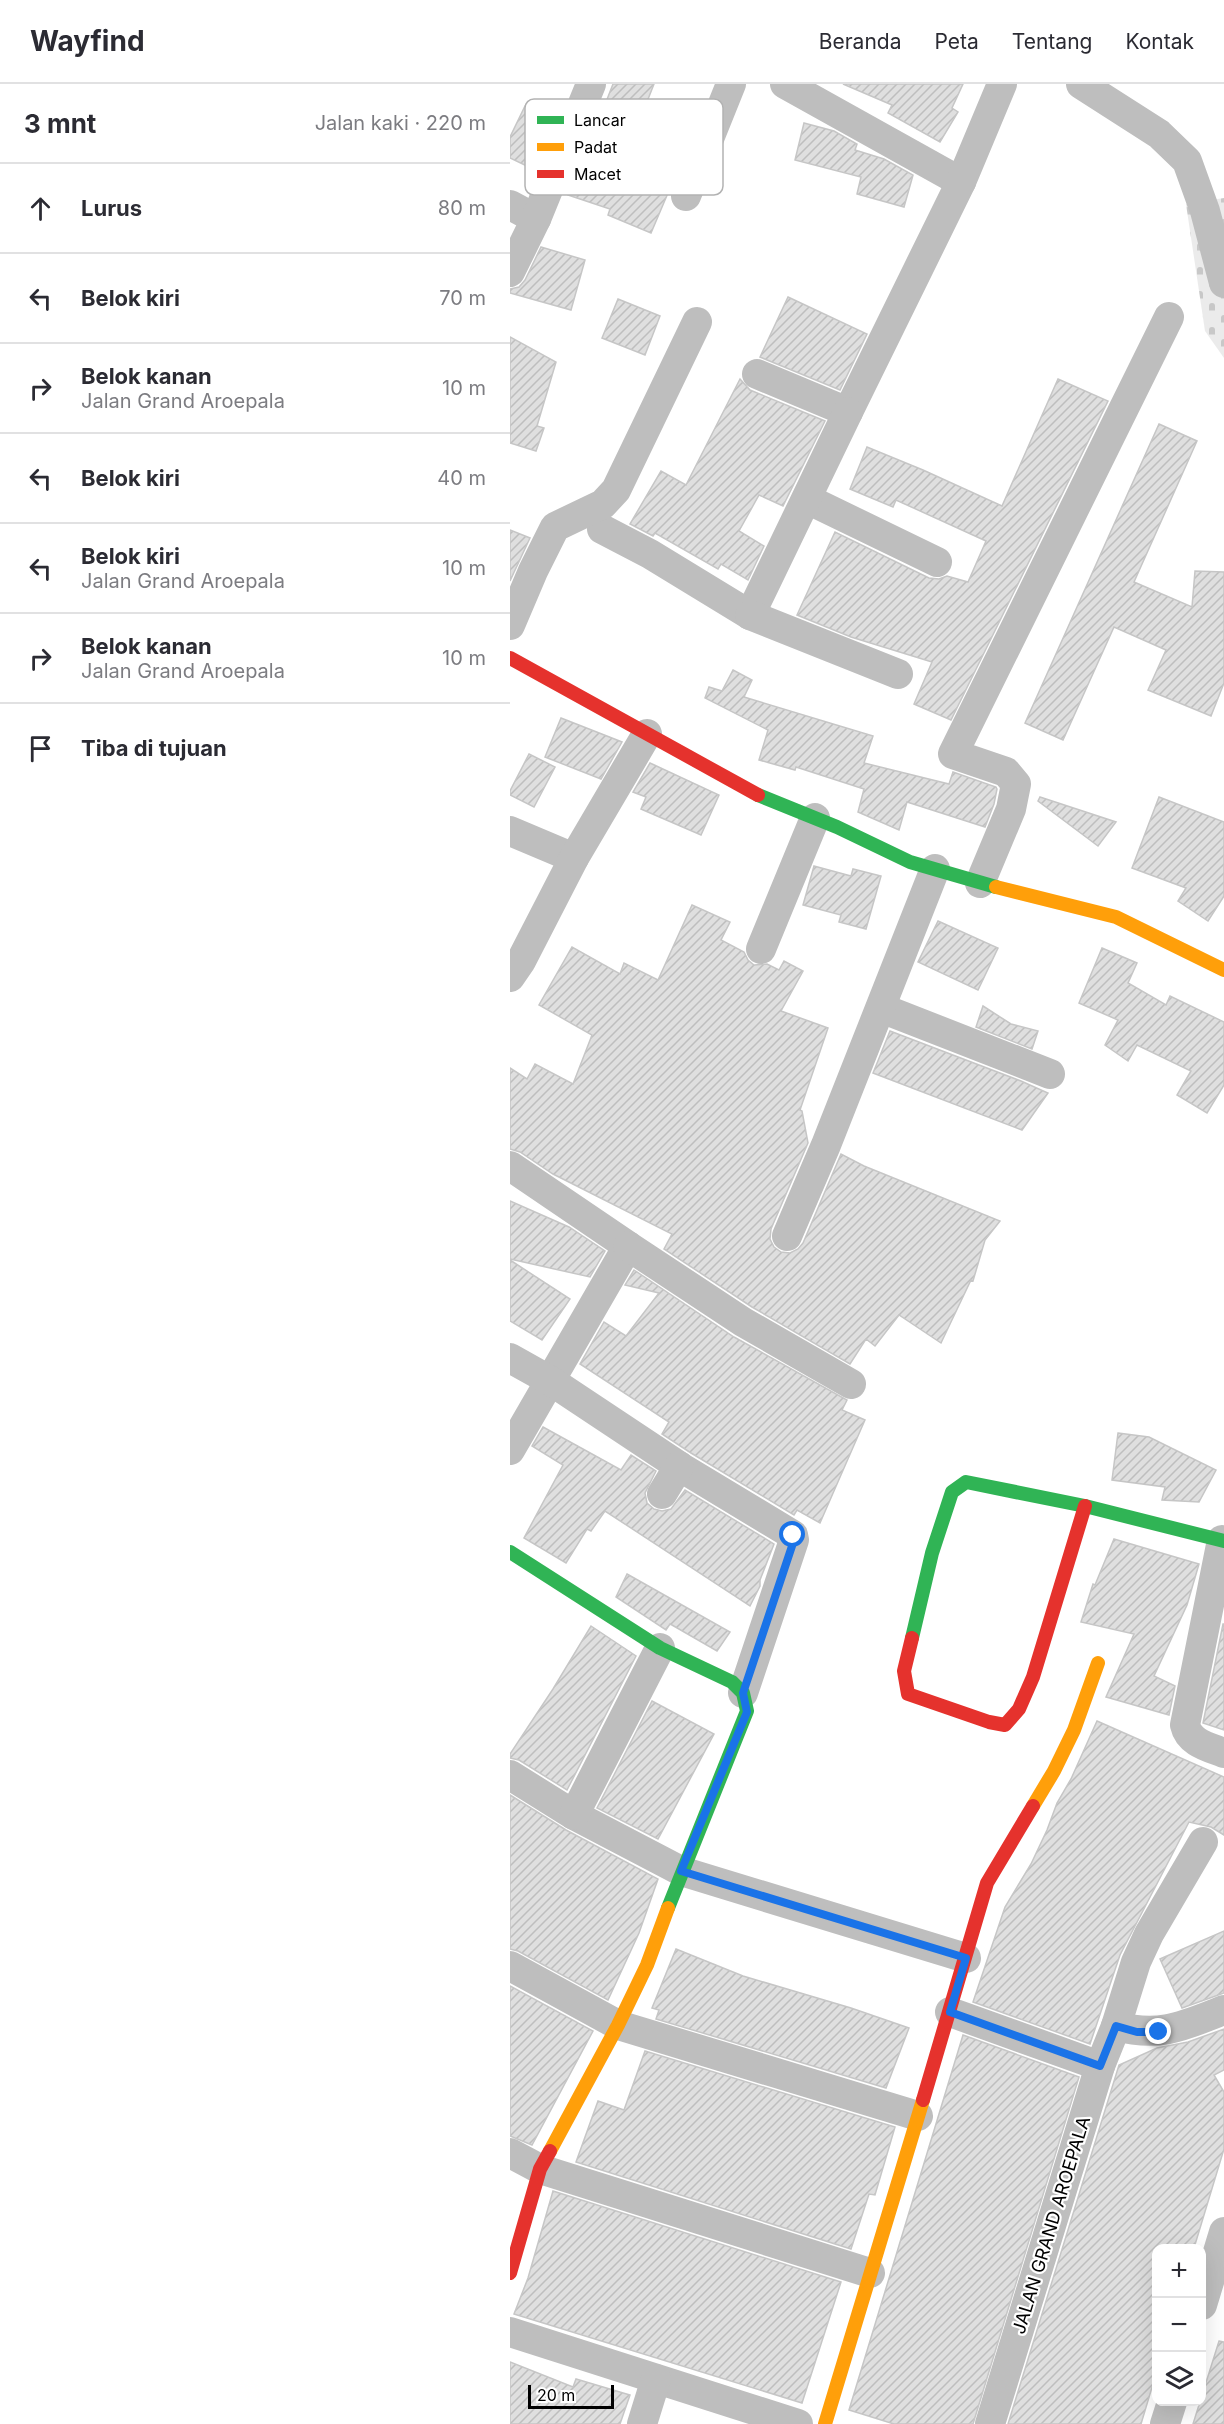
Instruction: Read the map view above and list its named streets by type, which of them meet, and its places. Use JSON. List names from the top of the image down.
{
  "streets": {
    "street": ["JALAN GRAND AROEPALA"]
  },
  "legend": ["Lancar", "Padat", "Macet"],
  "scale_bar": "20 m",
  "page": {
    "header": "Wayfind",
    "nav": [
      "Beranda",
      "Peta",
      "Tentang",
      "Kontak"
    ],
    "heading": ["3 mnt", "Jalan kaki · 220 m"],
    "list": [
      ["Lurus", "80 m"],
      ["Belok kiri", "70 m"],
      ["Belok kanan", "Jalan Grand Aroepala", "10 m"],
      ["Belok kiri", "40 m"],
      ["Belok kiri", "Jalan Grand Aroepala", "10 m"],
      ["Belok kanan", "Jalan Grand Aroepala", "10 m"],
      "Tiba di tujuan"
    ],
    "map_buttons": ["+", "−"],
    "scale": "20 m"
  }
}
